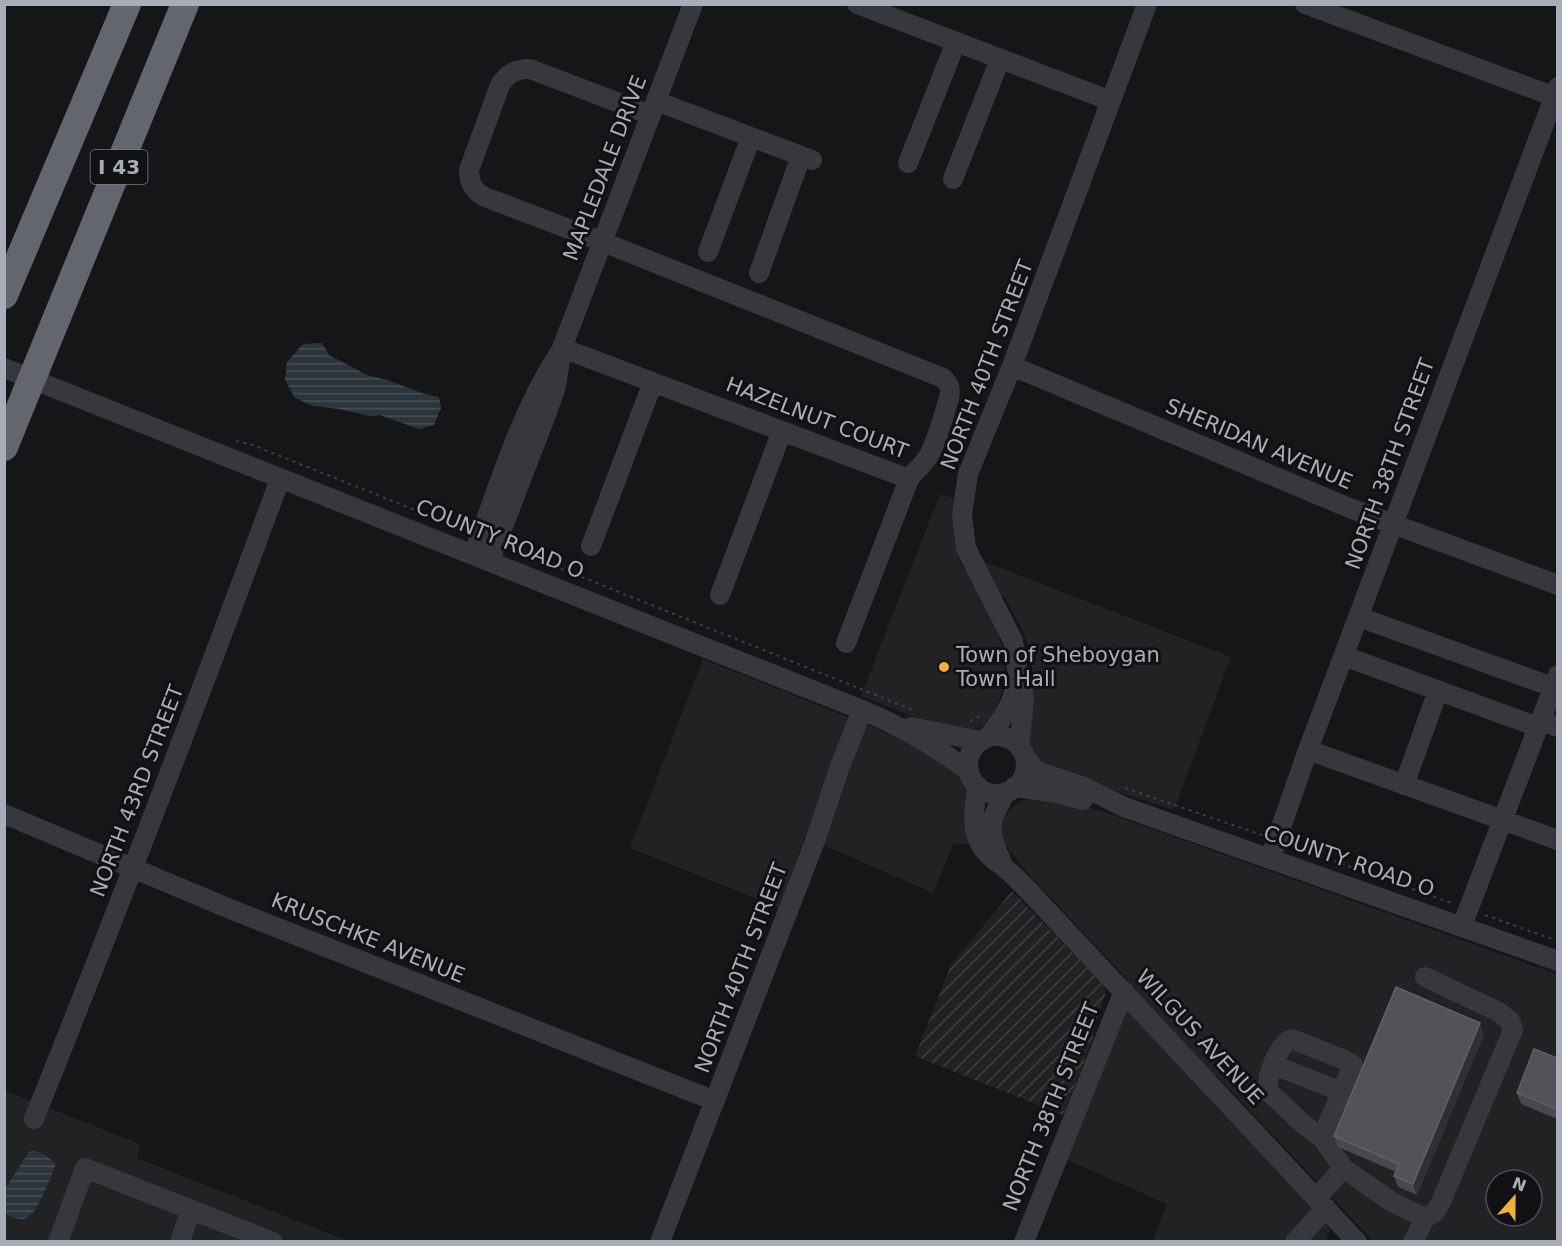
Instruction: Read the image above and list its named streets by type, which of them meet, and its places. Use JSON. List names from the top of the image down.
{
  "streets": {
    "highway": ["I 43"],
    "street": [
      "MAPLEDALE DRIVE",
      "NORTH 40TH STREET",
      "HAZELNUT COURT",
      "SHERIDAN AVENUE",
      "NORTH 38TH STREET",
      "COUNTY ROAD O",
      "NORTH 43RD STREET",
      "KRUSCHKE AVENUE",
      "WILGUS AVENUE"
    ]
  },
  "crossings": [
    ["MAPLEDALE DRIVE", "HAZELNUT COURT"],
    ["MAPLEDALE DRIVE", "COUNTY ROAD O"],
    ["NORTH 40TH STREET", "SHERIDAN AVENUE"],
    ["NORTH 40TH STREET", "COUNTY ROAD O"],
    ["NORTH 40TH STREET", "KRUSCHKE AVENUE"],
    ["NORTH 40TH STREET", "WILGUS AVENUE"],
    ["SHERIDAN AVENUE", "NORTH 38TH STREET"],
    ["NORTH 38TH STREET", "COUNTY ROAD O"],
    ["NORTH 38TH STREET", "WILGUS AVENUE"],
    ["COUNTY ROAD O", "NORTH 43RD STREET"],
    ["COUNTY ROAD O", "WILGUS AVENUE"],
    ["NORTH 43RD STREET", "KRUSCHKE AVENUE"]
  ],
  "places": ["Town of Sheboygan Town Hall"],
  "north": "top"
}
